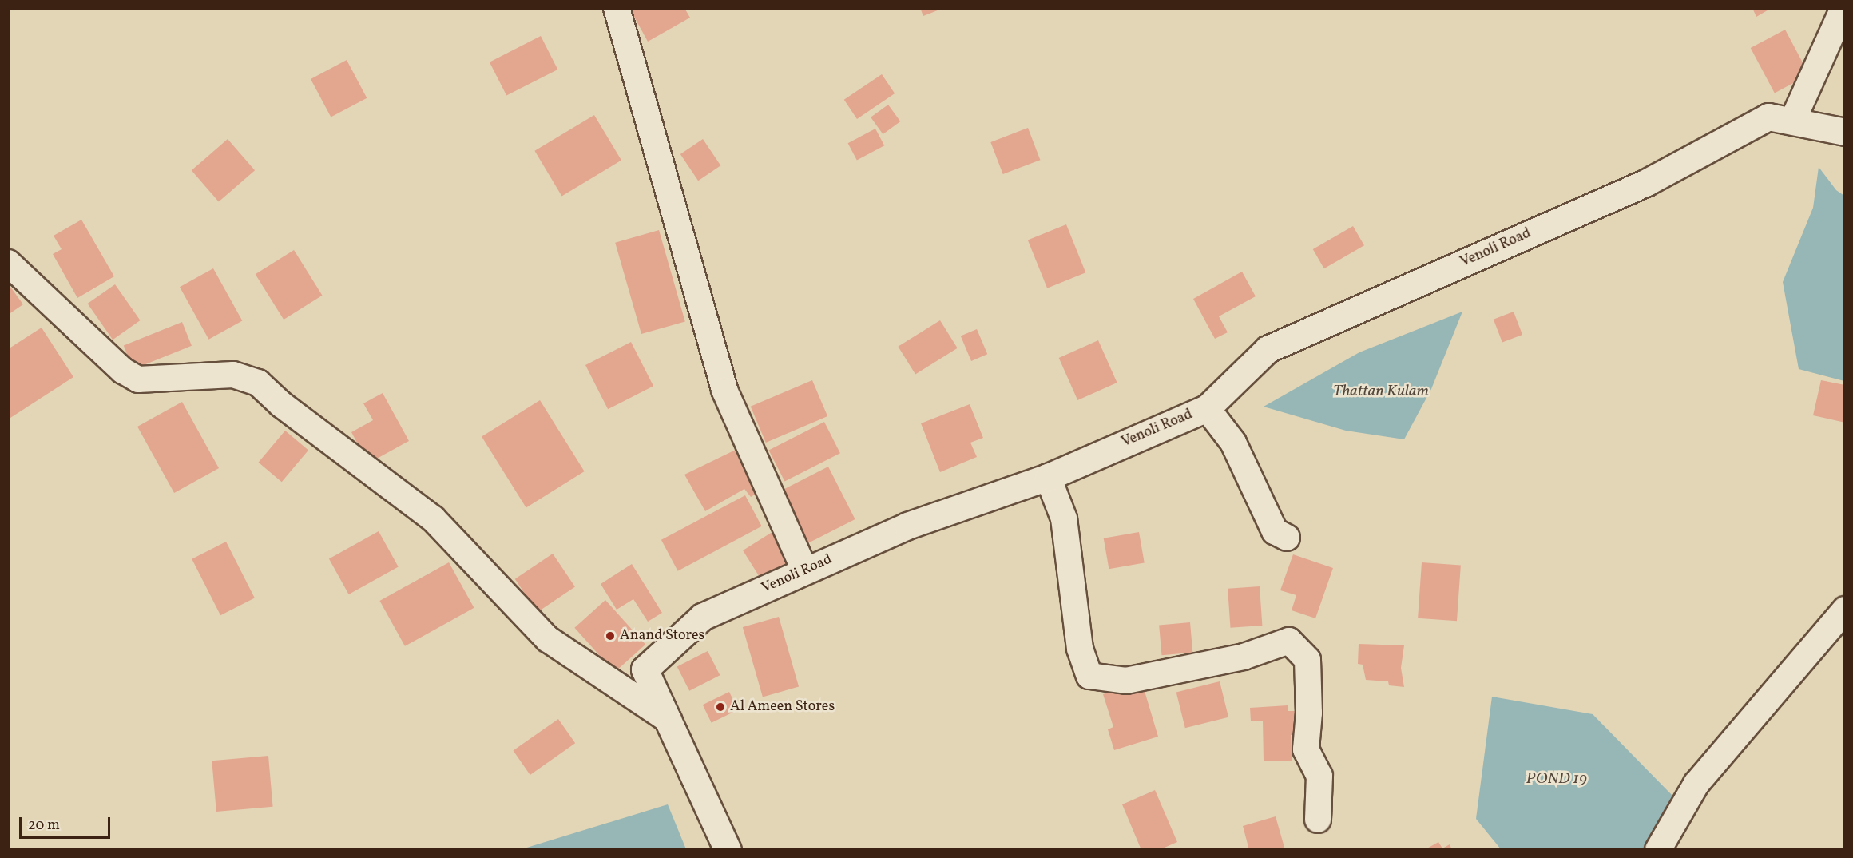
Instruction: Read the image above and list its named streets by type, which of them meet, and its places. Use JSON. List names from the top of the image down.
{
  "streets": {
    "street": ["Venoli Road"]
  },
  "water": ["Thattan Kulam", "POND 19"],
  "places": ["Anand Stores", "Al Ameen Stores"],
  "scale_bar": "20 m"
}
